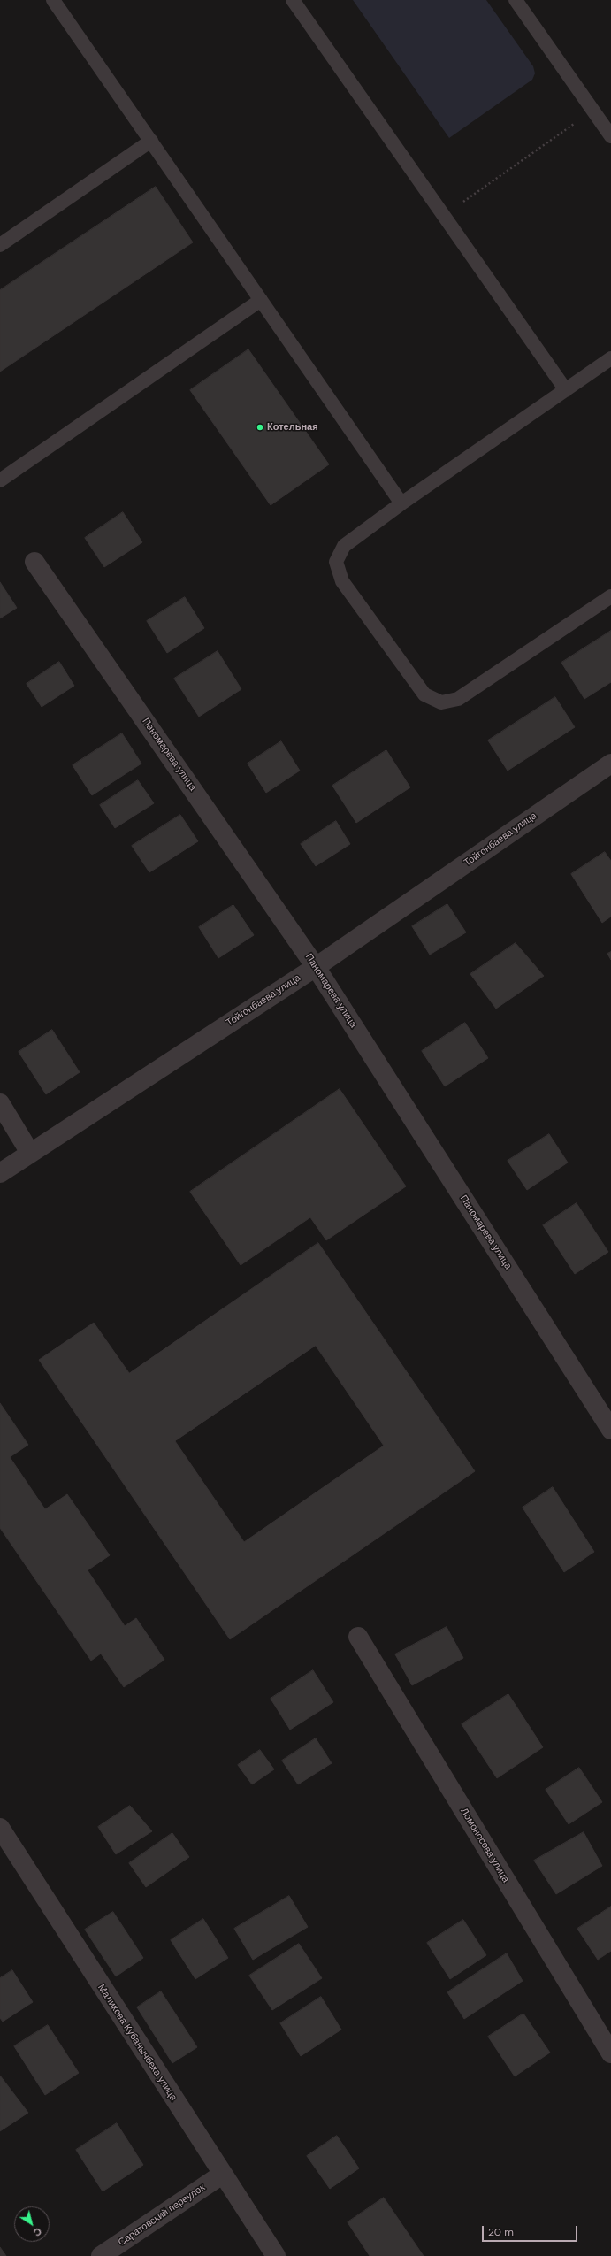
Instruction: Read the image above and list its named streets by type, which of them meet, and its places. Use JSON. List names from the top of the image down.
{
  "streets": {
    "street": [
      "Паномарева улица",
      "Тойгонбаева улица",
      "Ломоносова улица",
      "Маликова Кубанычбека улица",
      "Саратовский переулок"
    ]
  },
  "crossings": [
    ["Паномарева улица", "Тойгонбаева улица"],
    ["Маликова Кубанычбека улица", "Саратовский переулок"]
  ],
  "places": ["Котельная"],
  "scale_bar": "20 m",
  "north": "bottom right"
}
